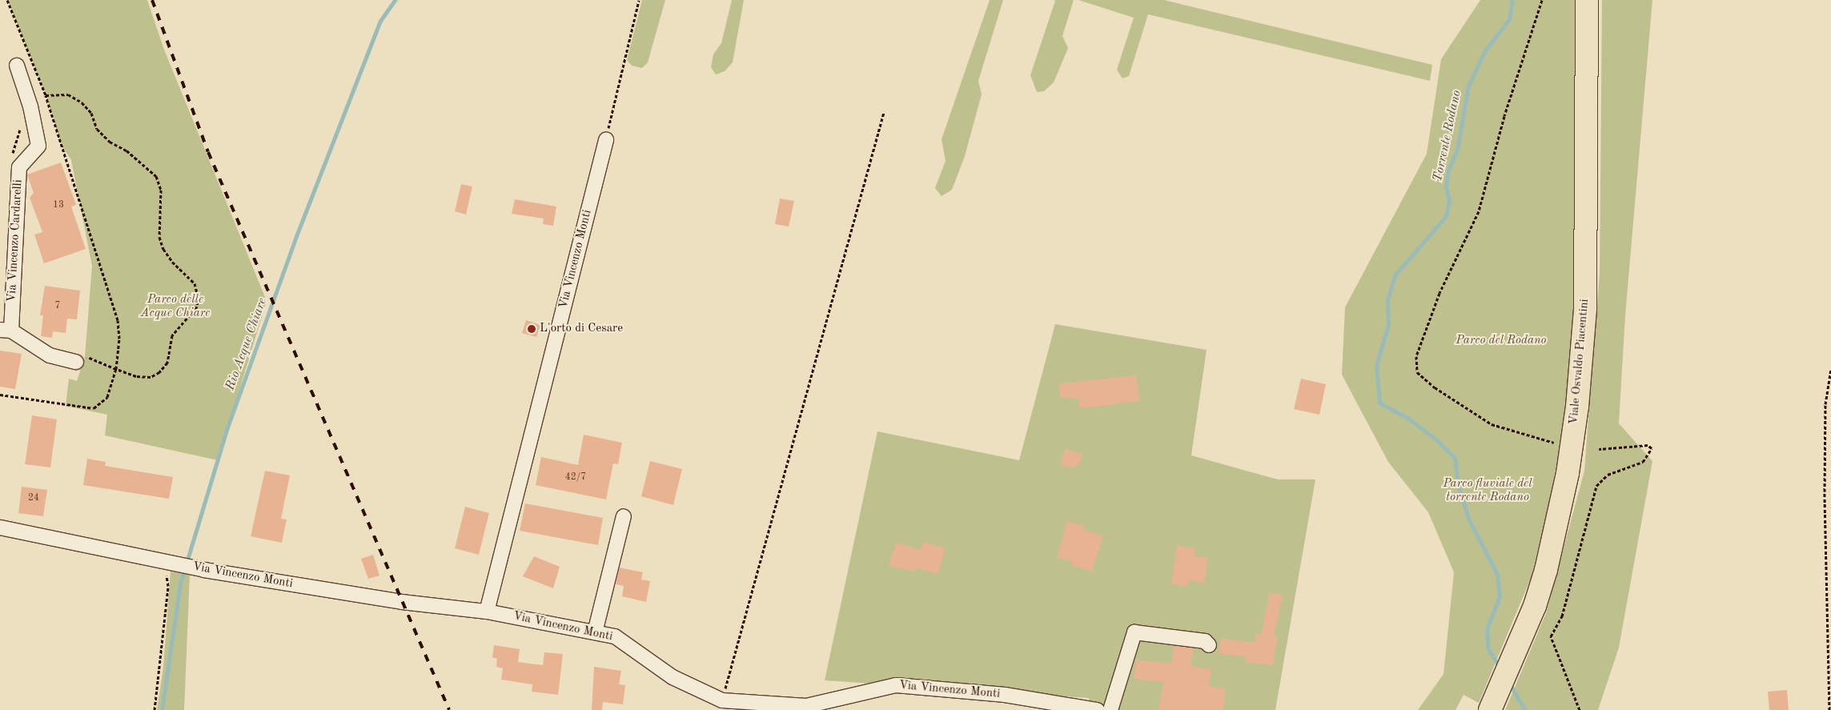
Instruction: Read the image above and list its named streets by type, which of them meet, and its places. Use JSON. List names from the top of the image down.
{
  "streets": {
    "main road": ["Viale Osvaldo Piacentini"],
    "street": ["Via Vincenzo Cardarelli", "Via Vincenzo Monti"]
  },
  "water": ["Torrente Rodano", "Rio Acque Chiare"],
  "parks": ["Parco delle Acque Chiare", "Parco del Rodano", "Parco fluviale del torrente Rodano"],
  "places": ["L'orto di Cesare"],
  "house_numbers": [
    "13",
    "7",
    "42/7",
    "24"
  ]
}
